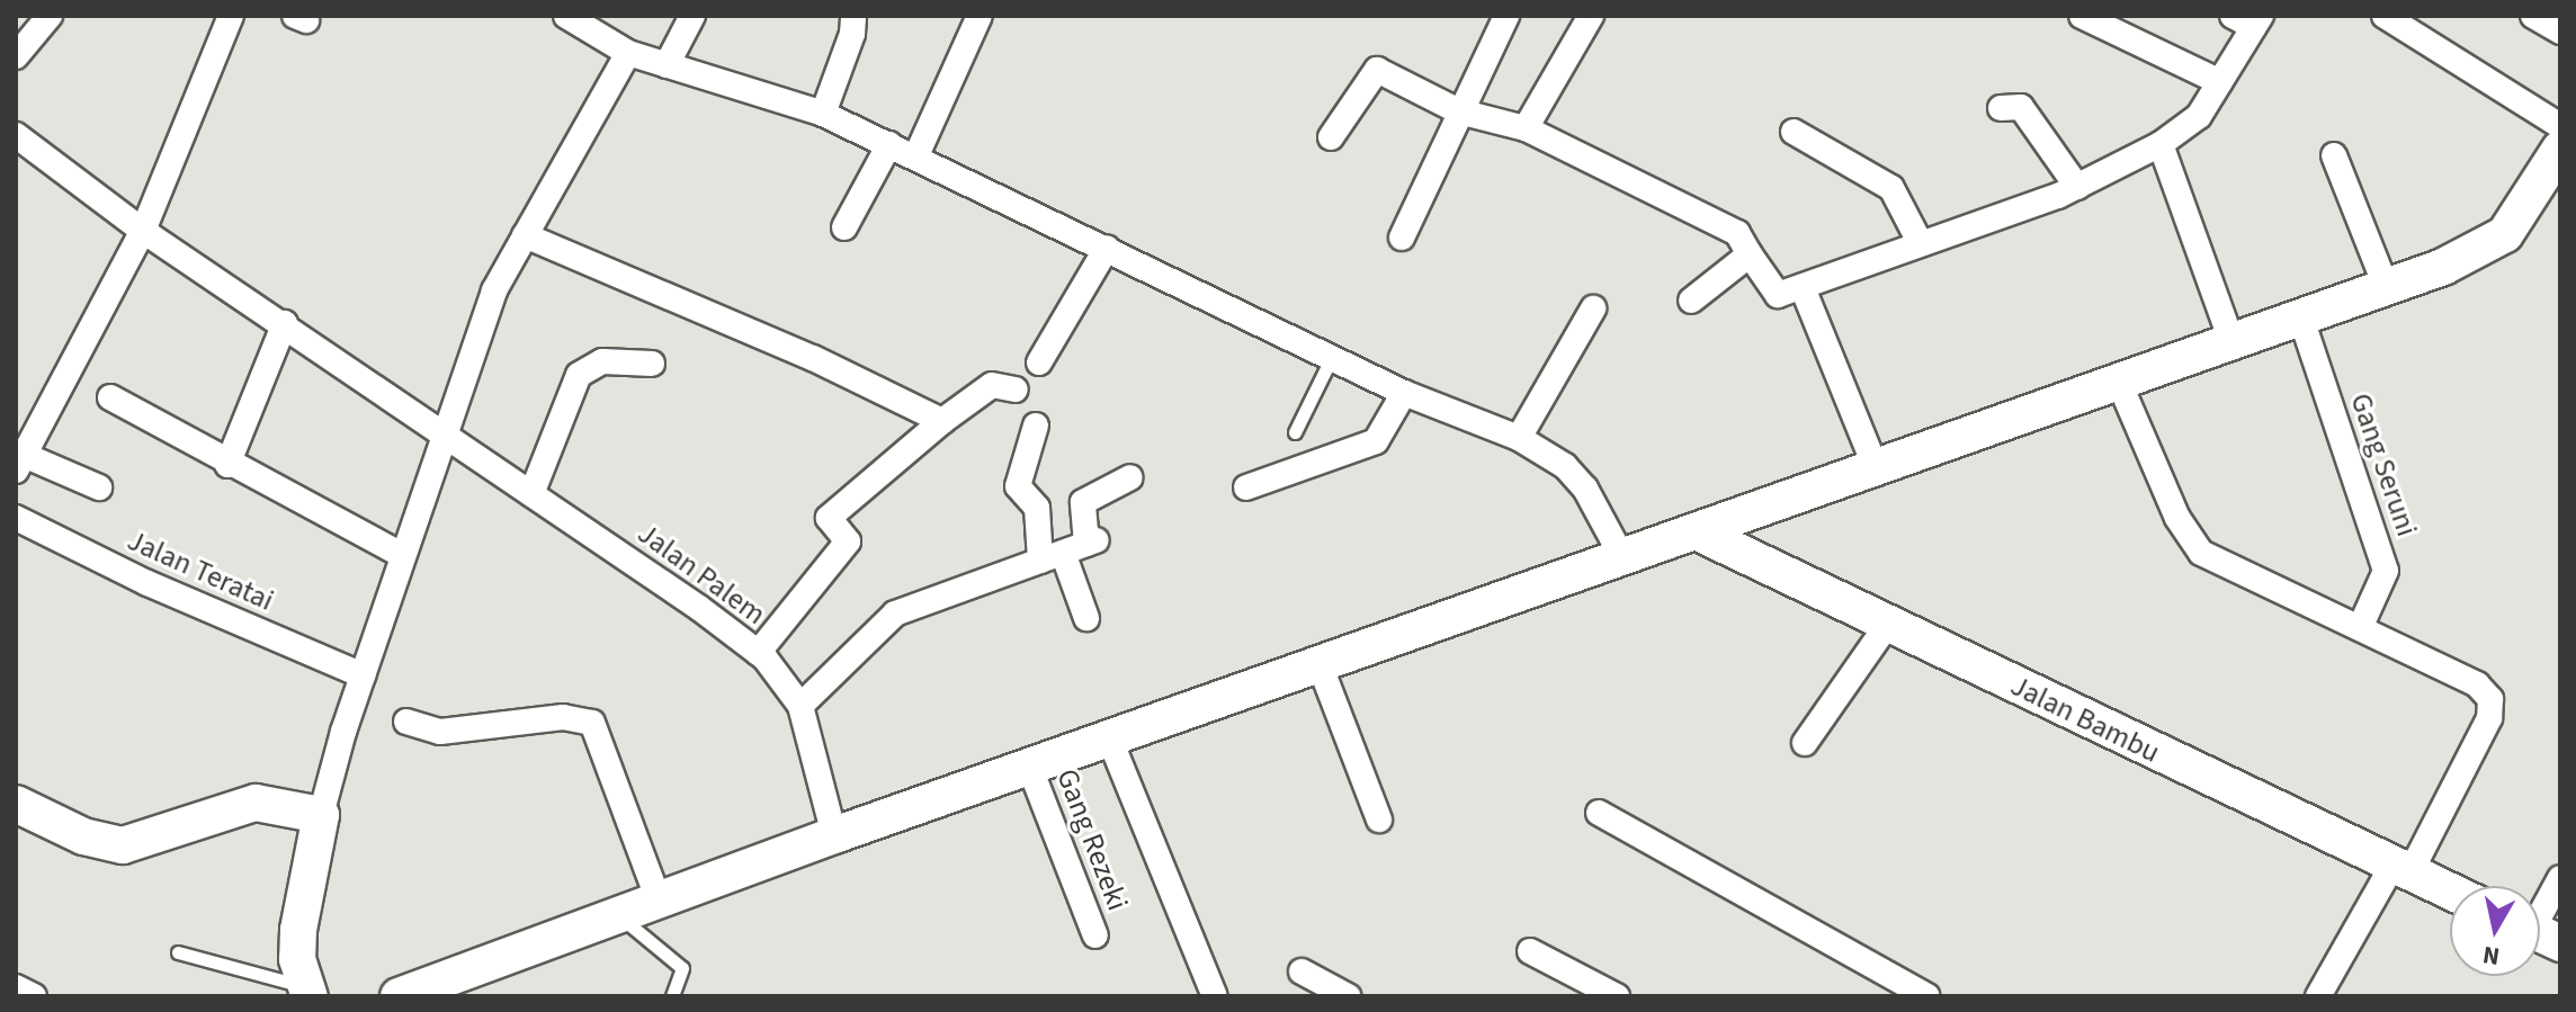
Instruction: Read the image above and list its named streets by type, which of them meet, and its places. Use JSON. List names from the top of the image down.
{
  "streets": {
    "main road": ["Jalan Bambu"],
    "street": [
      "Gang Seruni",
      "Jalan Teratai",
      "Jalan Palem",
      "Gang Rezeki"
    ]
  },
  "north": "bottom"
}
